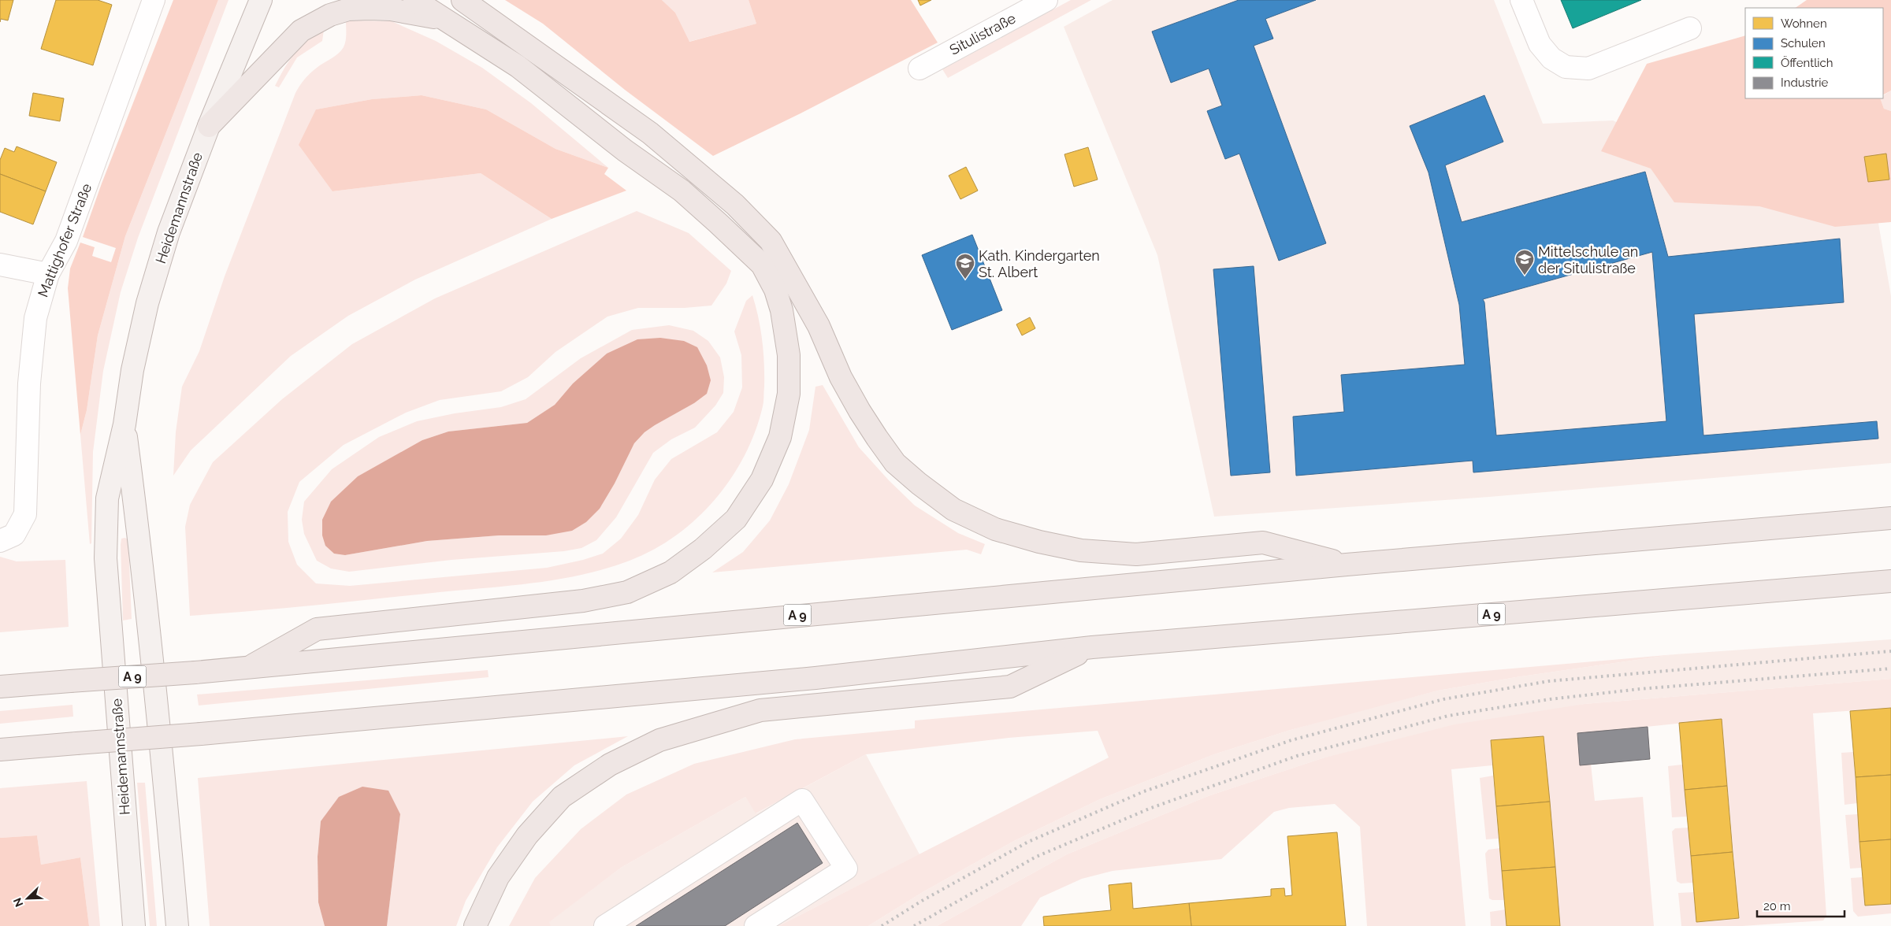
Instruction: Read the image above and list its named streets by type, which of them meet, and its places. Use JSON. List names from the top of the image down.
{
  "streets": {
    "highway": ["A 9"],
    "main road": ["Heidemannstraße"],
    "street": ["Situlistraße", "Mattighofer Straße"]
  },
  "places": {
    "school or university": ["Mittelschule an der Situlistraße", "Kath. Kindergarten St. Albert"]
  },
  "legend": [
    "Wohnen",
    "Schulen",
    "Öffentlich",
    "Industrie"
  ],
  "scale_bar": "20 m",
  "north": "bottom left"
}
